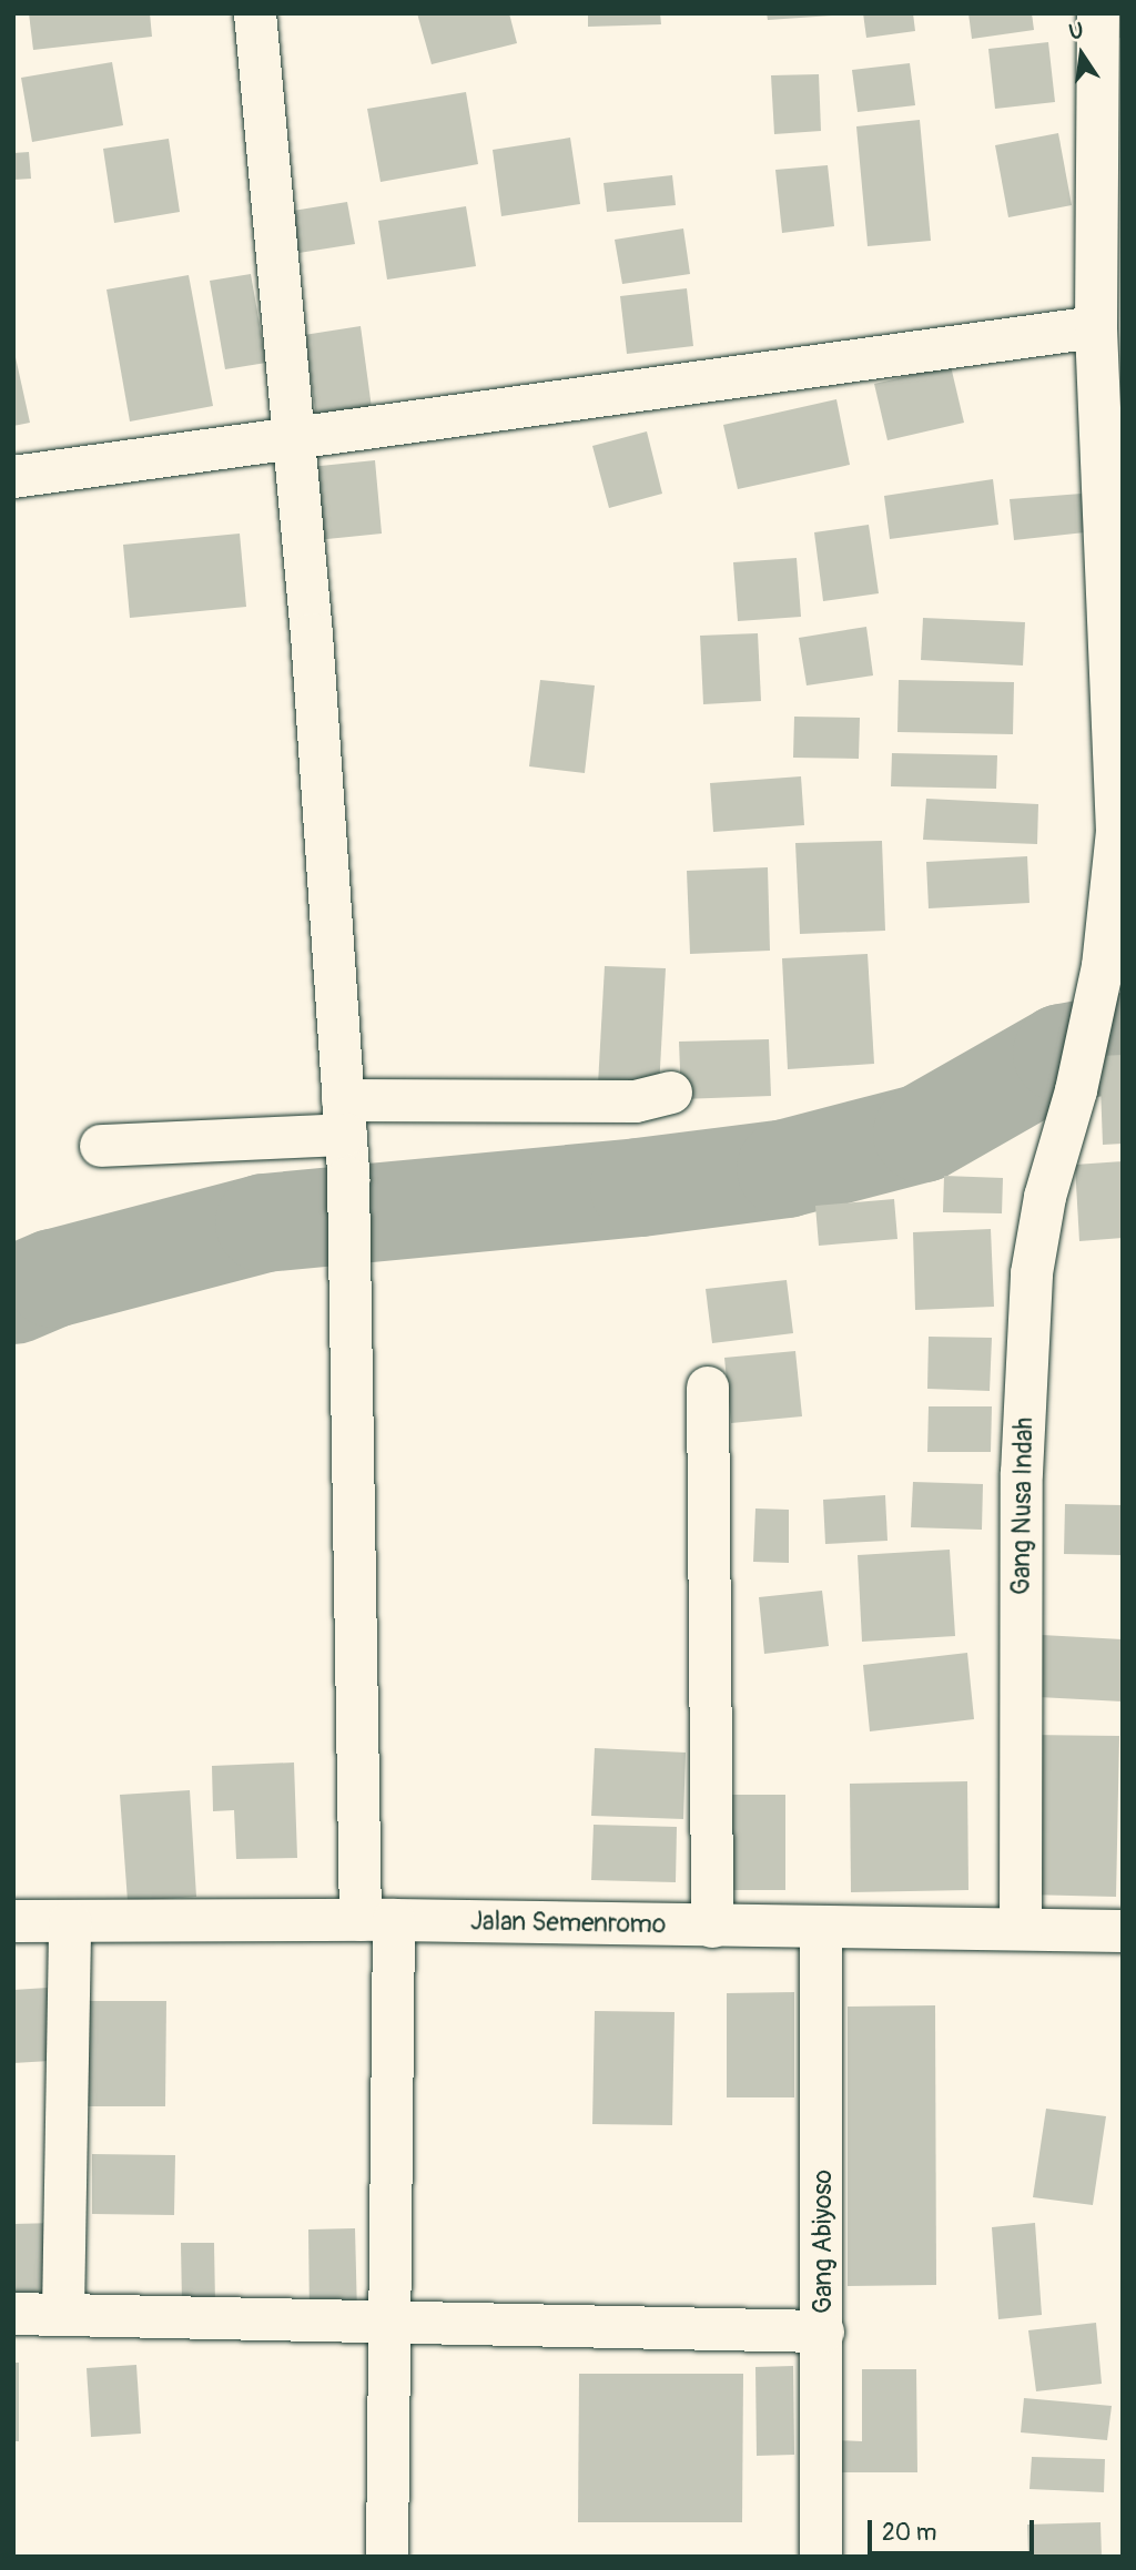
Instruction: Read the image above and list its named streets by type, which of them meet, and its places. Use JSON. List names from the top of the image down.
{
  "streets": {
    "street": ["Gang Nusa Indah", "Jalan Semenromo", "Gang Abiyoso"]
  },
  "crossings": [
    ["Gang Nusa Indah", "Jalan Semenromo"],
    ["Jalan Semenromo", "Gang Abiyoso"]
  ],
  "scale_bar": "20 m",
  "north": "top"
}
